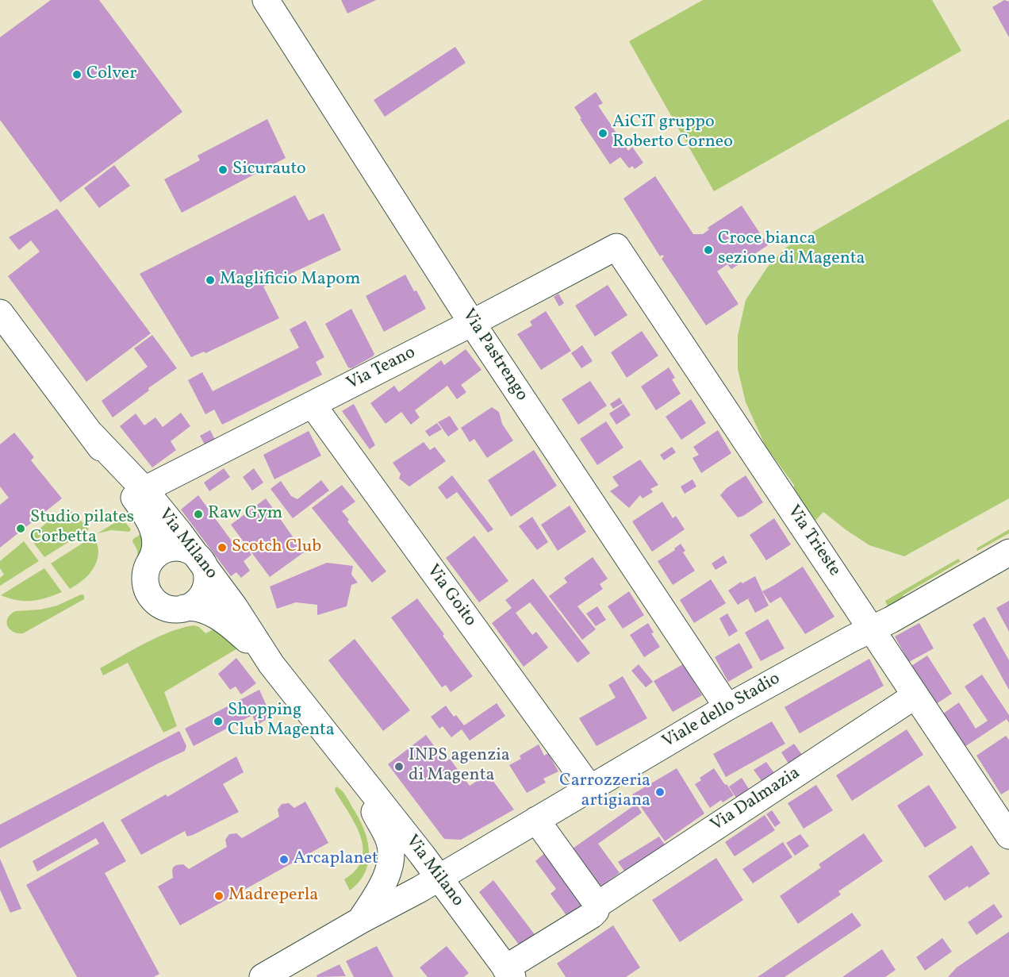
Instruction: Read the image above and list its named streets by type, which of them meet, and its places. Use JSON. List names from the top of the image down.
{
  "streets": {
    "street": [
      "Via Pastrengo",
      "Via Teano",
      "Via Trieste",
      "Via Milano",
      "Via Goito",
      "Viale dello Stadio",
      "Via Dalmazia"
    ]
  },
  "crossings": [
    ["Via Pastrengo", "Via Teano"],
    ["Via Pastrengo", "Viale dello Stadio"],
    ["Via Teano", "Via Trieste"],
    ["Via Teano", "Via Milano"],
    ["Via Teano", "Via Goito"],
    ["Via Trieste", "Viale dello Stadio"],
    ["Via Trieste", "Via Dalmazia"],
    ["Via Milano", "Viale dello Stadio"],
    ["Via Milano", "Via Dalmazia"],
    ["Via Goito", "Viale dello Stadio"]
  ],
  "places": [
    "Colver",
    "AiCiT gruppo Roberto Corneo",
    "Sicurauto",
    "Croce bianca sezione di Magenta",
    "Maglificio Mapom",
    "Raw Gym",
    "Studio pilates Corbetta",
    "Scotch Club",
    "Shopping Club Magenta",
    "INPS agenzia di Magenta",
    "Carrozzeria artigiana",
    "Arcaplanet",
    "Madreperla"
  ]
}
